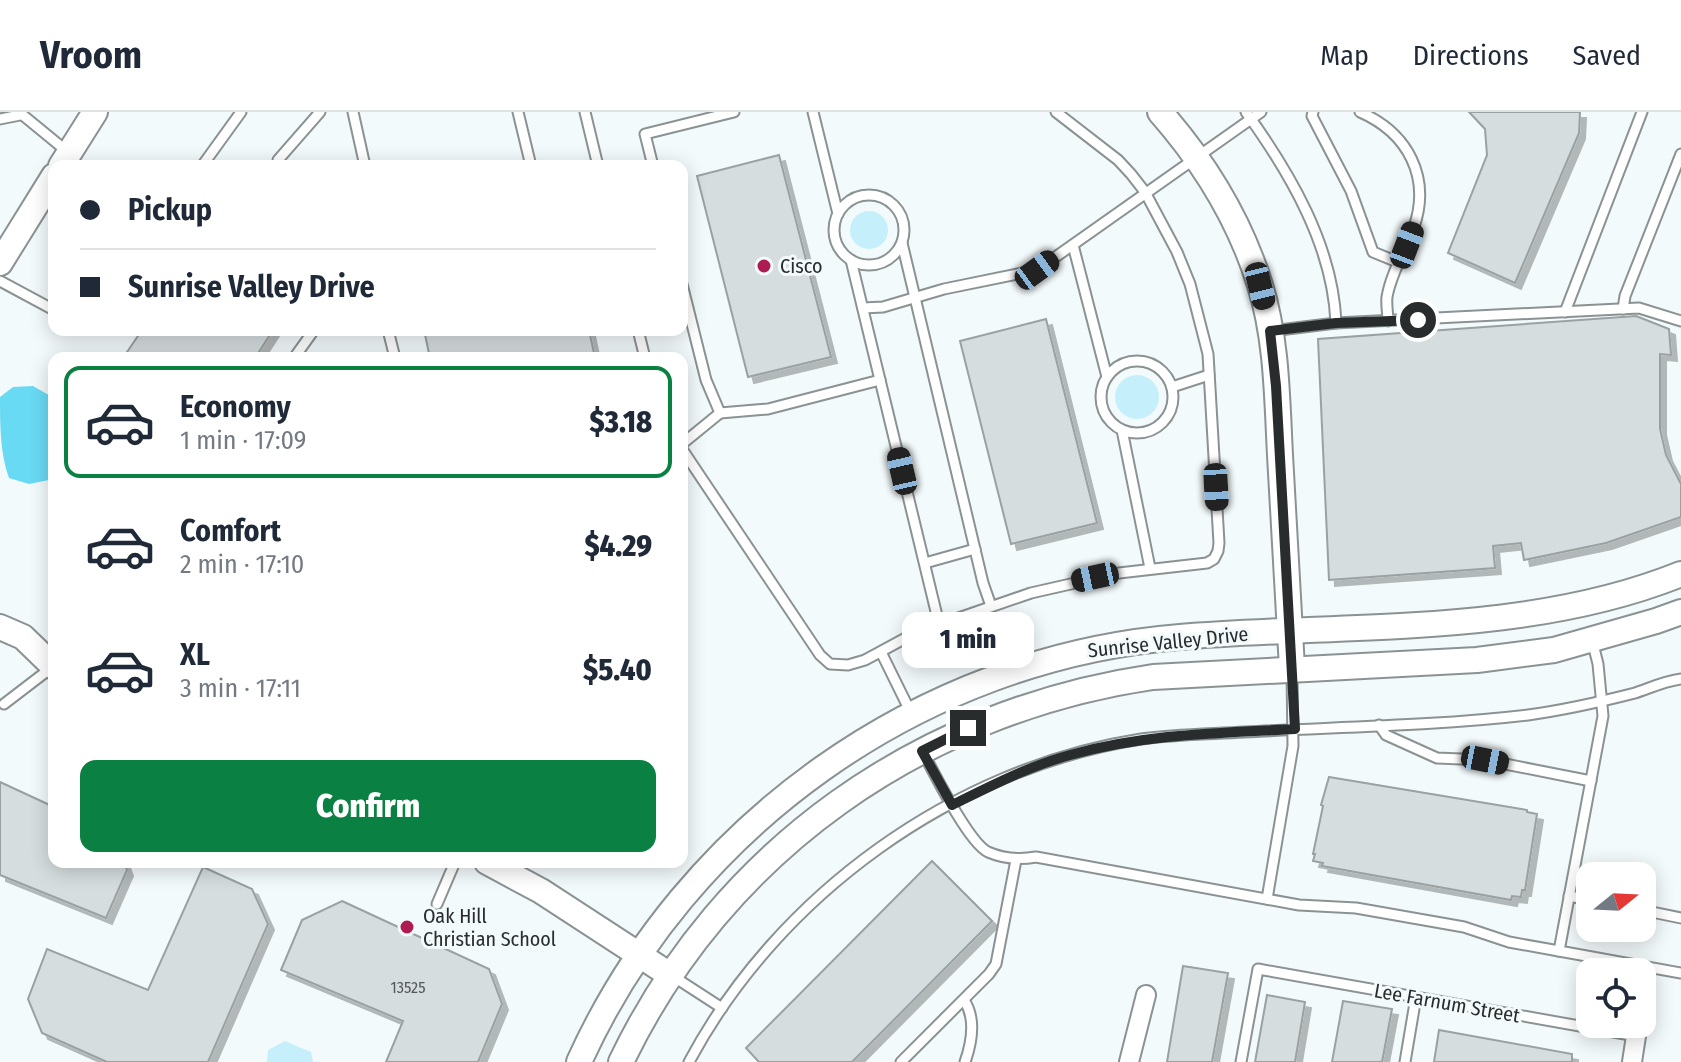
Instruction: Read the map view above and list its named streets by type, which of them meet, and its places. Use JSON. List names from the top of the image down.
{
  "streets": {
    "main road": ["Sunrise Valley Drive"],
    "lane": ["Lee Farnum Street"]
  },
  "places": ["Cisco", "Oak Hill Christian School"],
  "house_numbers": ["13525"],
  "north": "right",
  "page": {
    "header": "Vroom",
    "nav": ["Map", "Directions", "Saved"],
    "banner": ["Pickup", "Sunrise Valley Drive"],
    "list": [
      {
        "name": "Economy",
        "note": "1 min · 17:09",
        "value": "$3.18"
      },
      {
        "name": "Comfort",
        "note": "2 min · 17:10",
        "value": "$4.29"
      },
      {
        "name": "XL",
        "note": "3 min · 17:11",
        "value": "$5.40"
      }
    ],
    "bubble": "1 min",
    "buttons": "Confirm"
  }
}
